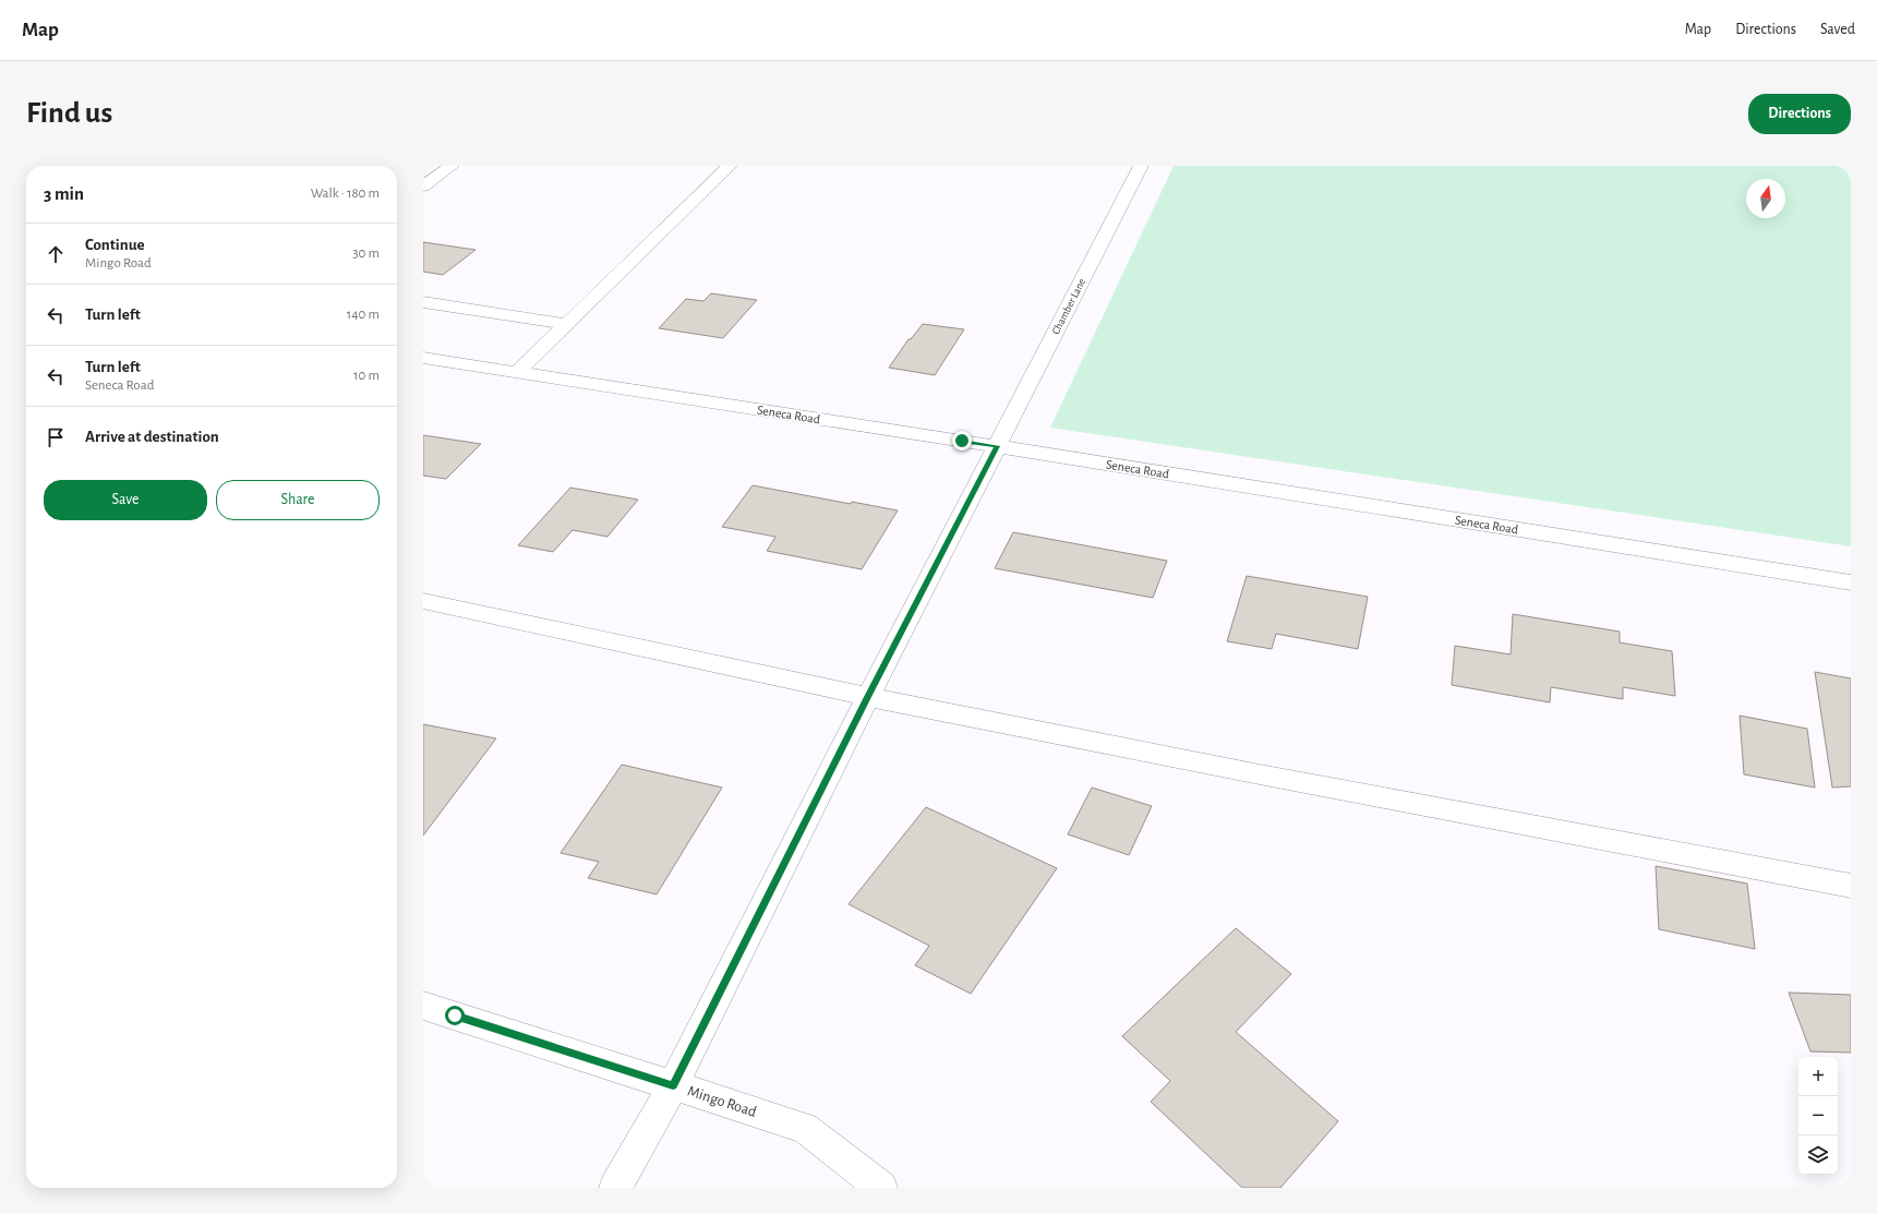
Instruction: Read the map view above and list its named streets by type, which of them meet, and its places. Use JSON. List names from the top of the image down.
{
  "streets": {
    "street": ["Chamber Lane", "Seneca Road", "Mingo Road"]
  },
  "crossings": [
    ["Chamber Lane", "Seneca Road"],
    ["Chamber Lane", "Mingo Road"]
  ],
  "north": "top",
  "page": {
    "header": "Map",
    "nav": ["Map", "Directions", "Saved"],
    "buttons": [
      "Directions",
      ["Save", "Share"]
    ],
    "title": "Find us",
    "heading": ["3 min", "Walk · 180 m"],
    "list": [
      ["Continue", "Mingo Road", "30 m"],
      ["Turn left", "140 m"],
      ["Turn left", "Seneca Road", "10 m"],
      "Arrive at destination"
    ],
    "map_buttons": ["+", "−"]
  }
}
